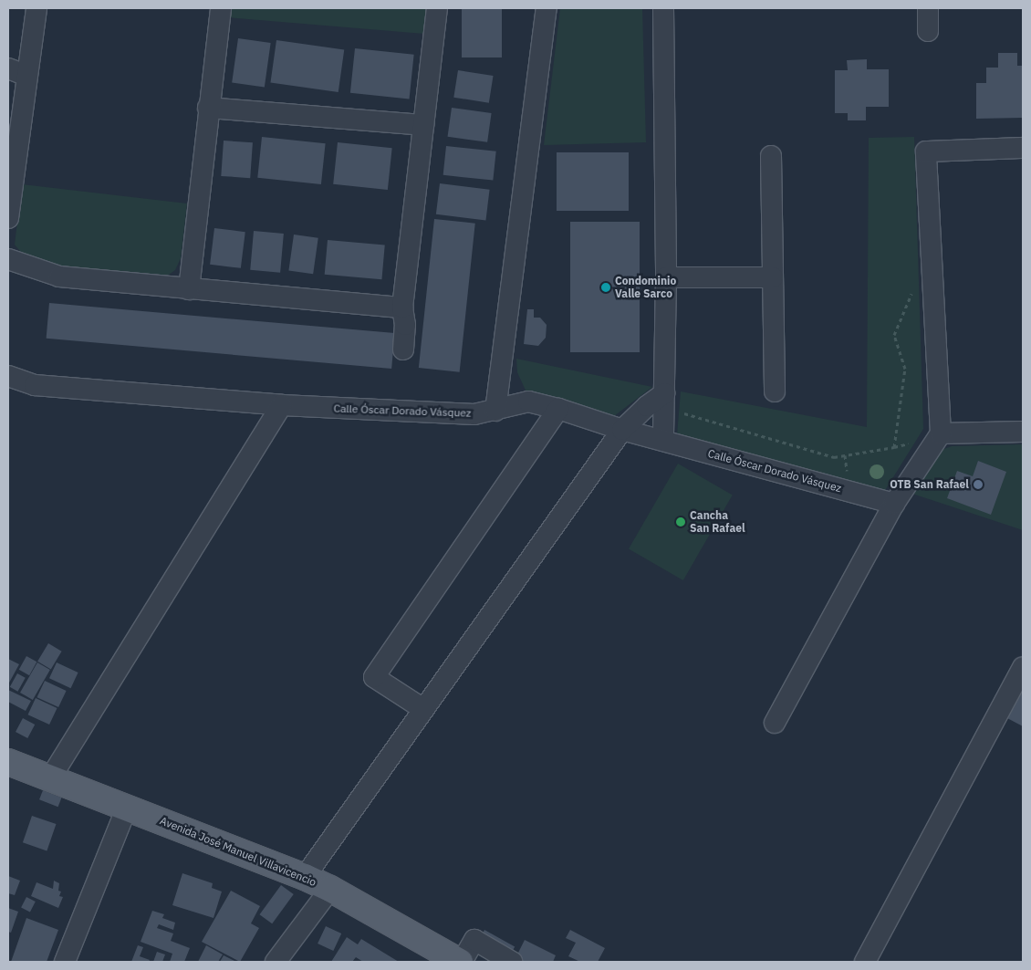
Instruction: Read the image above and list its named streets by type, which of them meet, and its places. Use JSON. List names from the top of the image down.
{
  "streets": {
    "main road": ["Avenida José Manuel Villavicencio"],
    "street": ["Calle Óscar Dorado Vásquez"]
  },
  "places": ["Condominio Valle Sarco", "OTB San Rafael", "Cancha San Rafael"]
}
